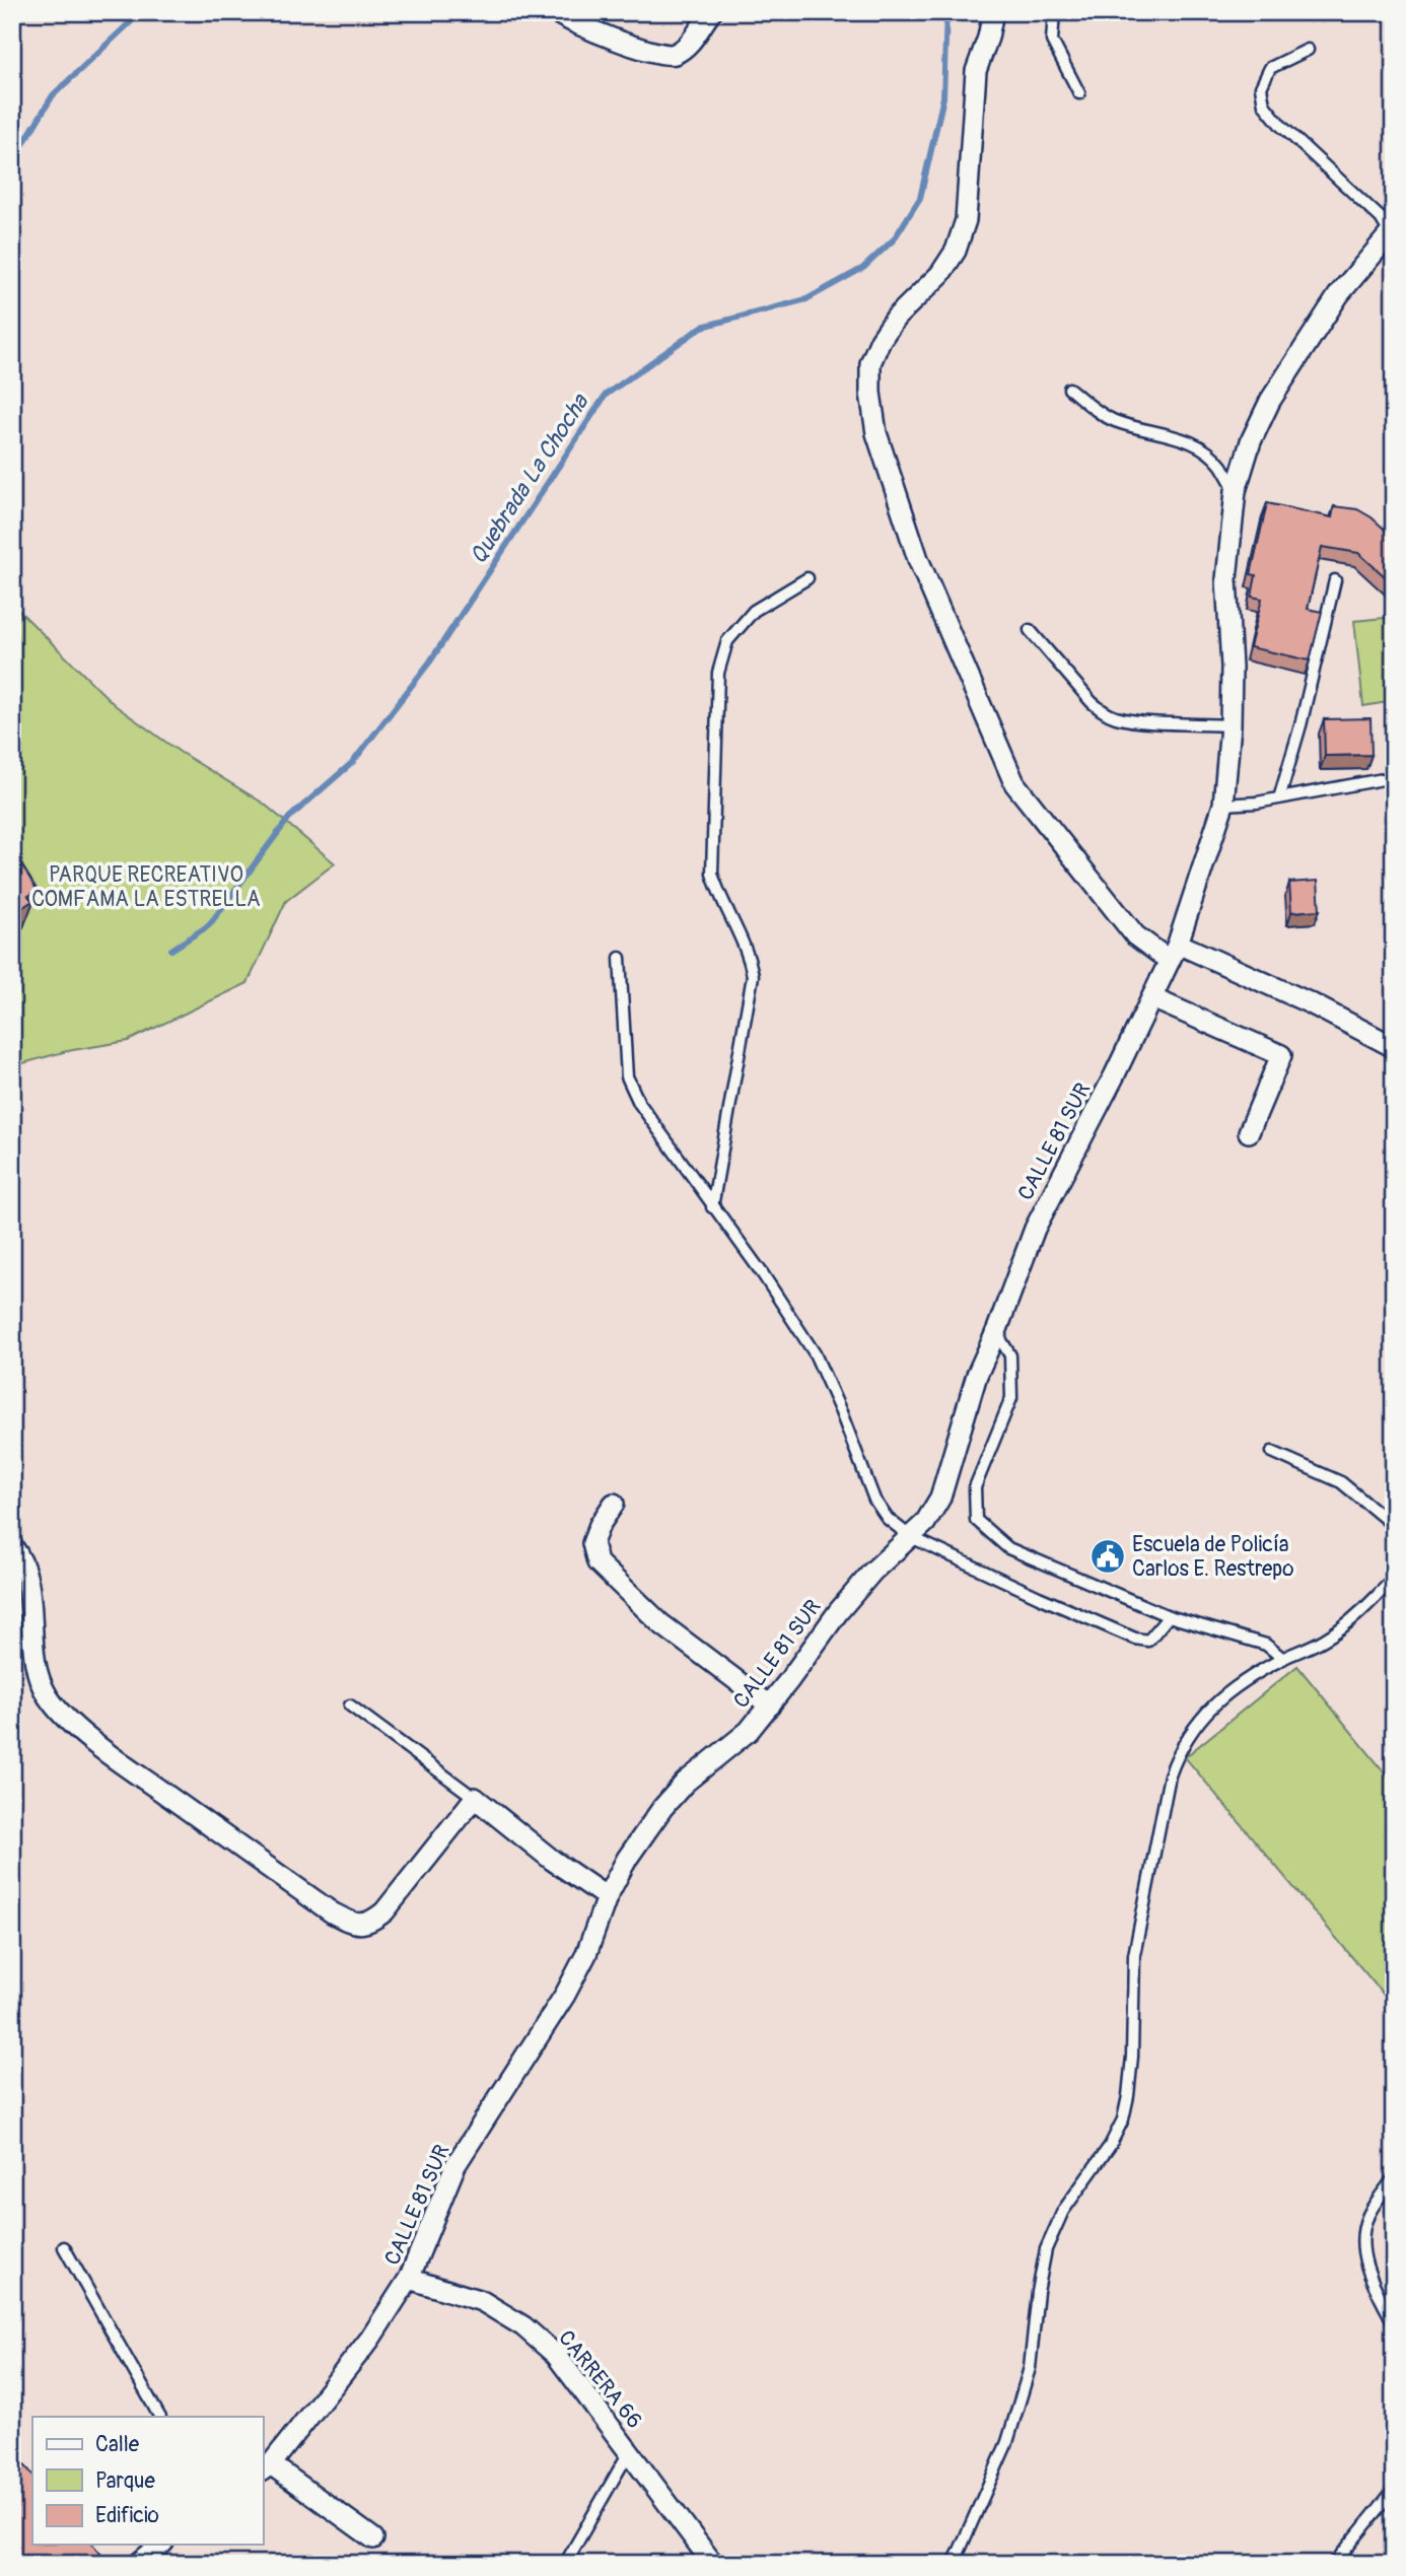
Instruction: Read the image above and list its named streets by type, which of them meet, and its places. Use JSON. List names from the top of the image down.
{
  "streets": {
    "street": ["CALLE 81 SUR", "CARRERA 66"]
  },
  "crossings": [
    ["CALLE 81 SUR", "CARRERA 66"]
  ],
  "water": ["Quebrada La Chocha"],
  "parks": ["PARQUE RECREATIVO COMFAMA LA ESTRELLA"],
  "places": {
    "public building": ["Escuela de Policía Carlos E. Restrepo"]
  },
  "legend": ["Calle", "Parque", "Edificio"]
}
